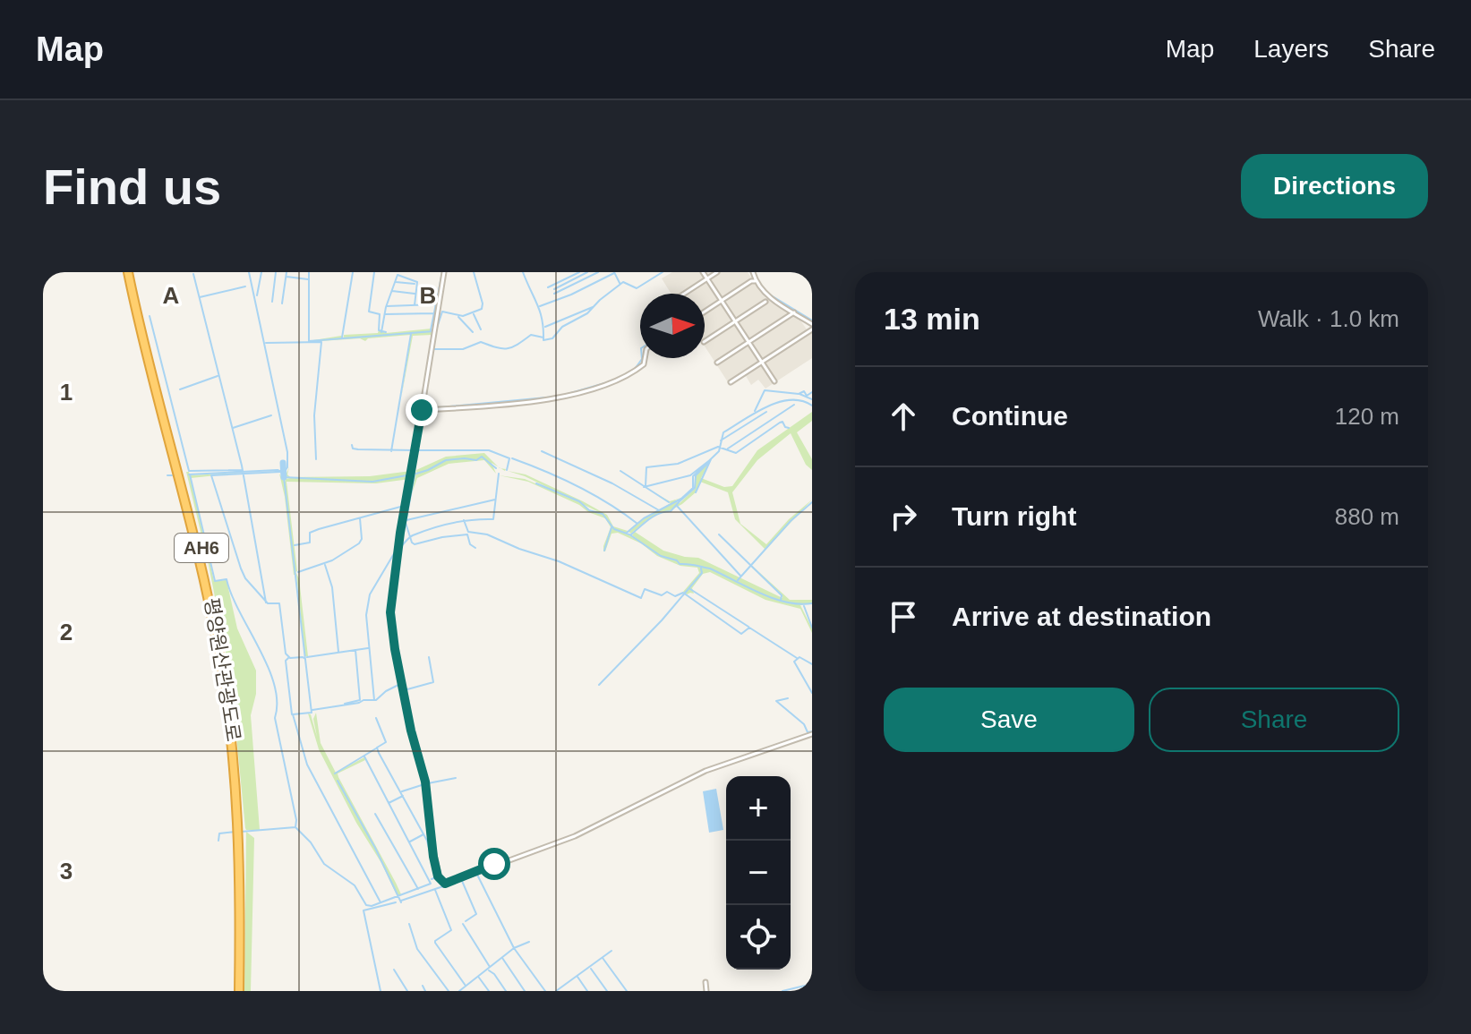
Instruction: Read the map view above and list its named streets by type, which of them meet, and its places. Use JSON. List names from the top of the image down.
{
  "streets": {
    "highway": ["AH6", "평양원산관광도로"]
  },
  "north": "right",
  "page": {
    "header": "Map",
    "nav": ["Map", "Layers", "Share"],
    "buttons": [
      "Directions",
      ["Save", "Share"]
    ],
    "title": "Find us",
    "heading": ["13 min", "Walk · 1.0 km"],
    "list": [
      ["Continue", "120 m"],
      ["Turn right", "880 m"],
      "Arrive at destination"
    ],
    "map_buttons": ["+", "−"]
  },
  "grid": {
    "columns": ["A", "B"],
    "rows": ["1", "2", "3"]
  }
}
